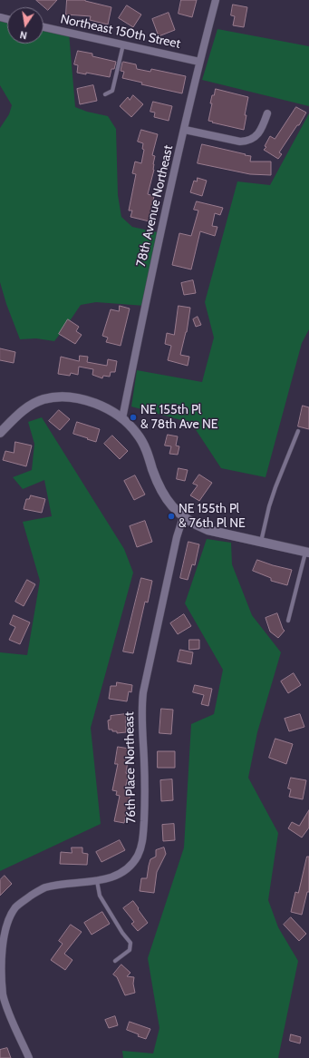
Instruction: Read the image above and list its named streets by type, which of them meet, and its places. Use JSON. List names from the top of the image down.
{
  "streets": {
    "street": ["Northeast 150th Street", "78th Avenue Northeast", "76th Place Northeast"]
  },
  "crossings": [
    ["Northeast 150th Street", "78th Avenue Northeast"]
  ],
  "places": ["NE 155th Pl & 78th Ave NE", "NE 155th Pl & 76th Pl NE"],
  "north": "bottom"
}
